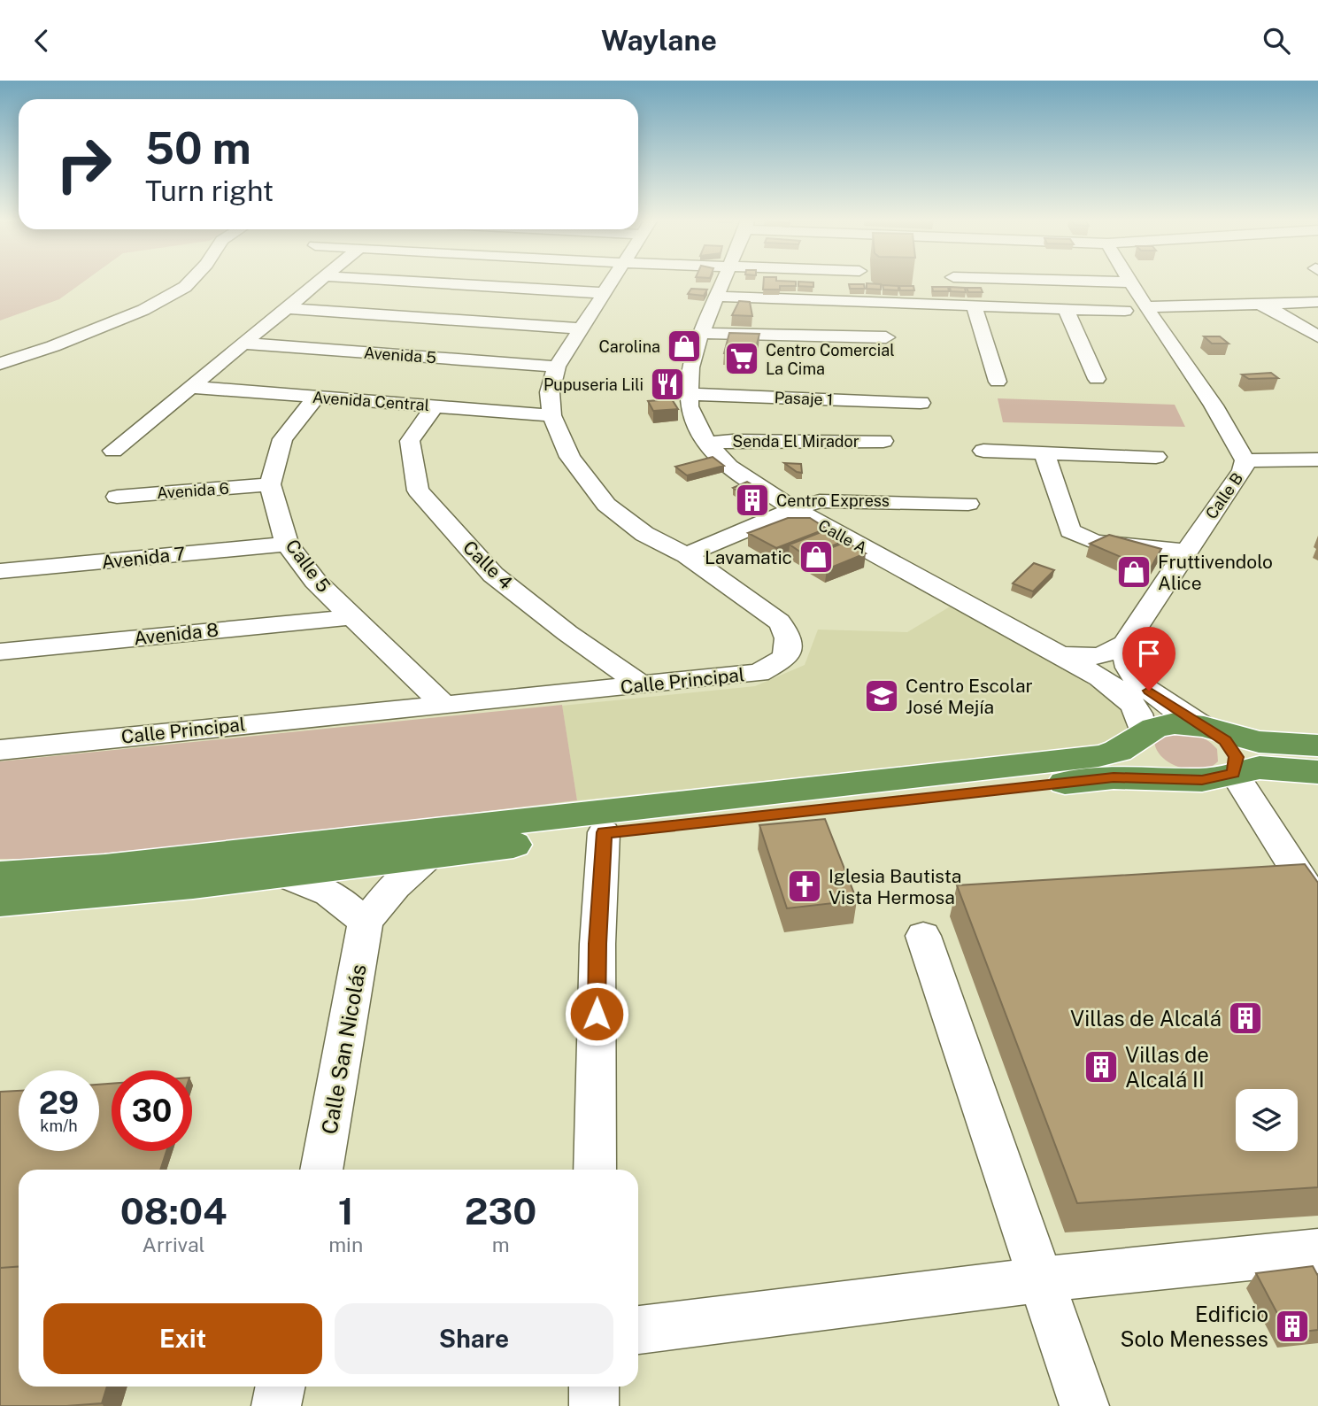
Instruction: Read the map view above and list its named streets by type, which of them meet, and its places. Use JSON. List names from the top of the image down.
{
  "streets": {
    "street": [
      "Avenida 5",
      "Pasaje 1",
      "Avenida Central",
      "Senda El Mirador",
      "Avenida 6",
      "Calle B",
      "Calle A",
      "Avenida 7",
      "Calle 4",
      "Calle 5",
      "Avenida 8",
      "Calle Principal",
      "Calle San Nicolás"
    ]
  },
  "crossings": [
    ["Avenida 5", "Calle Principal"],
    ["Pasaje 1", "Calle A"],
    ["Avenida Central", "Calle 4"],
    ["Avenida Central", "Calle Principal"],
    ["Senda El Mirador", "Calle A"],
    ["Avenida 6", "Calle 5"],
    ["Avenida 7", "Calle 5"],
    ["Calle 4", "Calle Principal"],
    ["Calle 5", "Avenida 8"],
    ["Calle 5", "Calle Principal"]
  ],
  "places": {
    "shop": ["Carolina", "Lavamatic", "Fruttivendolo Alice"],
    "supermarket": ["Centro Comercial La Cima"],
    "restaurant": ["Pupuseria Lili"],
    "building": [
      "Centro Express",
      "Villas de Alcalá",
      "Villas de Alcalá II",
      "Edificio Solo Menesses"
    ],
    "school or university": ["Centro Escolar José Mejía"],
    "church": ["Iglesia Bautista Vista Hermosa"]
  },
  "page": {
    "header": "Waylane",
    "turn": ["50 m", "Turn right"],
    "speed": "29 km/h",
    "limit": "30",
    "eta": [
      "08:04",
      "Arrival",
      "1",
      "min",
      "230",
      "m"
    ],
    "buttons": ["Exit", "Share"]
  }
}
